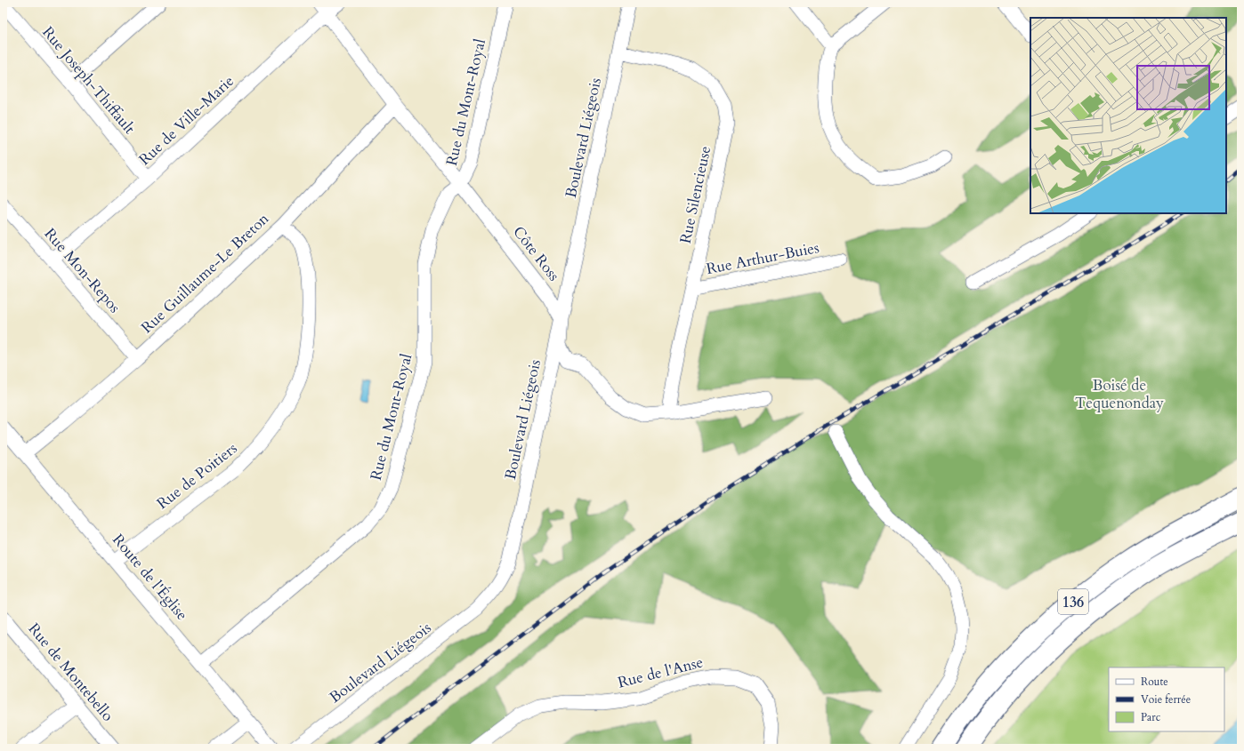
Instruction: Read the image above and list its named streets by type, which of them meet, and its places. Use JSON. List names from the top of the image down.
{
  "streets": {
    "main road": ["136"],
    "street": [
      "Rue Joseph-Thiffault",
      "Rue du Mont-Royal",
      "Rue de Ville-Marie",
      "Boulevard Liégeois",
      "Rue Silencieuse",
      "Côte Ross",
      "Rue Arthur-Buies",
      "Rue Mon-Repos",
      "Rue Guillaume-Le Breton",
      "Rue de Poitiers",
      "Route de l'Église",
      "Rue de Montebello",
      "Rue de l'Anse"
    ]
  },
  "crossings": [
    ["Rue Joseph-Thiffault", "Rue de Ville-Marie"],
    ["Rue du Mont-Royal", "Côte Ross"],
    ["Rue du Mont-Royal", "Route de l'Église"],
    ["Rue de Ville-Marie", "Côte Ross"],
    ["Rue de Ville-Marie", "Rue Mon-Repos"],
    ["Boulevard Liégeois", "Rue Silencieuse"],
    ["Boulevard Liégeois", "Côte Ross"],
    ["Rue Silencieuse", "Rue Arthur-Buies"],
    ["Côte Ross", "Rue Guillaume-Le Breton"],
    ["Rue Mon-Repos", "Rue Guillaume-Le Breton"],
    ["Rue Guillaume-Le Breton", "Rue de Poitiers"],
    ["Rue Guillaume-Le Breton", "Route de l'Église"],
    ["Rue de Poitiers", "Route de l'Église"]
  ],
  "parks": ["Boisé de Tequenonday"],
  "legend": ["Route", "Voie ferrée", "Parc"]
}
